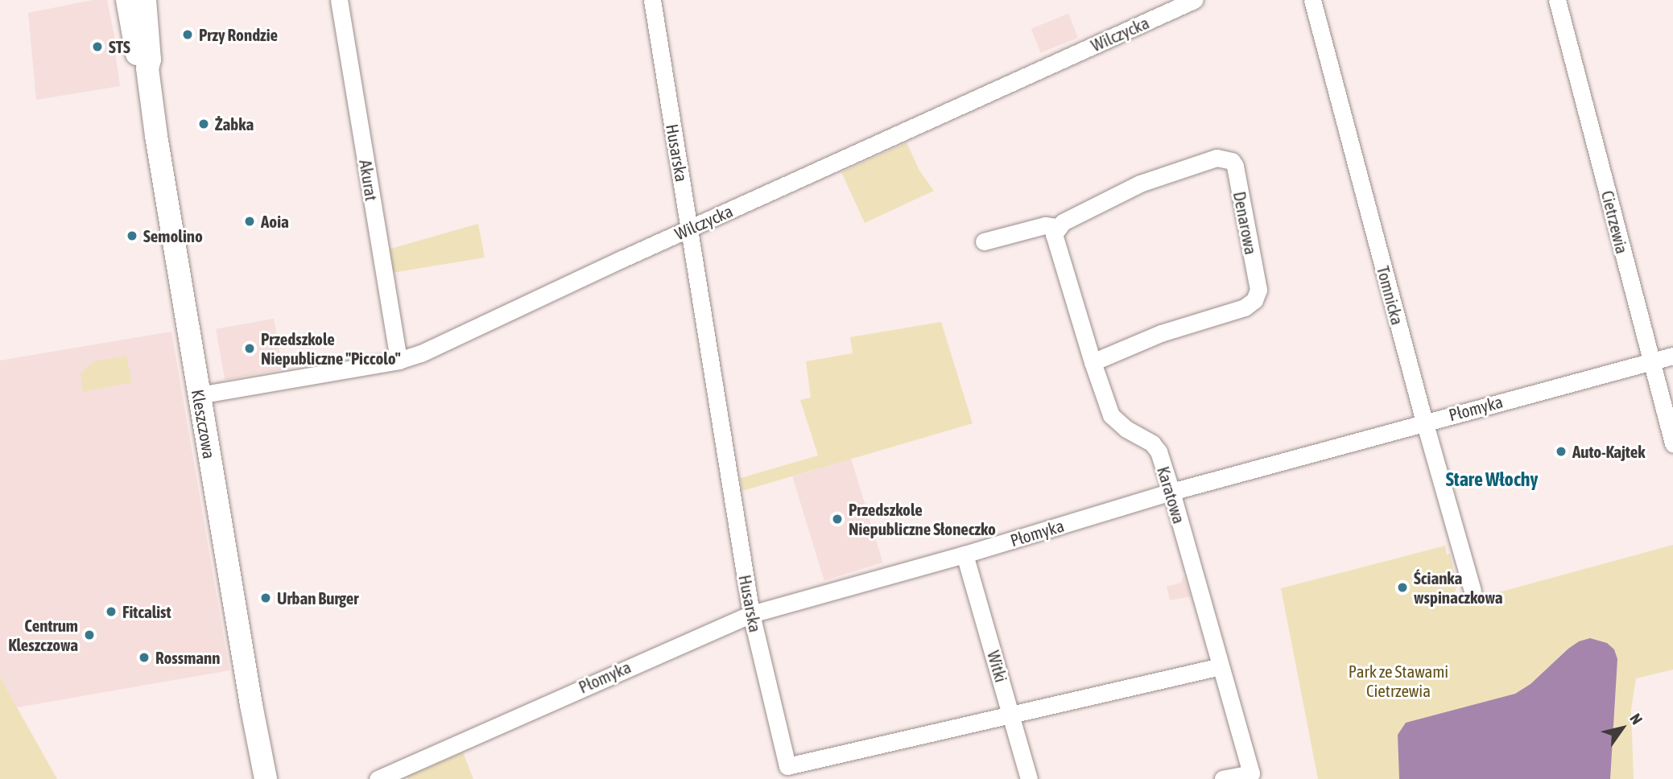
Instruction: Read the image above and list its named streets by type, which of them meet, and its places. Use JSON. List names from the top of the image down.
{
  "streets": {
    "main road": ["Kleszczowa"],
    "street": [
      "Wilczycka",
      "Husarska",
      "Akurat",
      "Cietrzewia",
      "Denarowa",
      "Tomnicka",
      "Płomyka",
      "Karatowa",
      "Witki"
    ]
  },
  "crossings": [
    ["Wilczycka", "Husarska"],
    ["Wilczycka", "Akurat"],
    ["Wilczycka", "Kleszczowa"],
    ["Husarska", "Płomyka"],
    ["Husarska", "Karatowa"],
    ["Husarska", "Witki"],
    ["Cietrzewia", "Płomyka"],
    ["Denarowa", "Karatowa"],
    ["Tomnicka", "Płomyka"],
    ["Płomyka", "Karatowa"],
    ["Płomyka", "Witki"]
  ],
  "districts": ["Stare Włochy"],
  "parks": ["Park ze Stawami Cietrzewia"],
  "places": [
    "Przy Rondzie",
    "STS",
    "Żabka",
    "Aoia",
    "Semolino",
    "Przedszkole Niepubliczne \"Piccolo\"",
    "Auto-Kajtek",
    "Przedszkole Niepubliczne Słoneczko",
    "Ścianka wspinaczkowa",
    "Urban Burger",
    "Fitcalist",
    "Centrum Kleszczowa",
    "Rossmann"
  ],
  "north": "top right"
}
